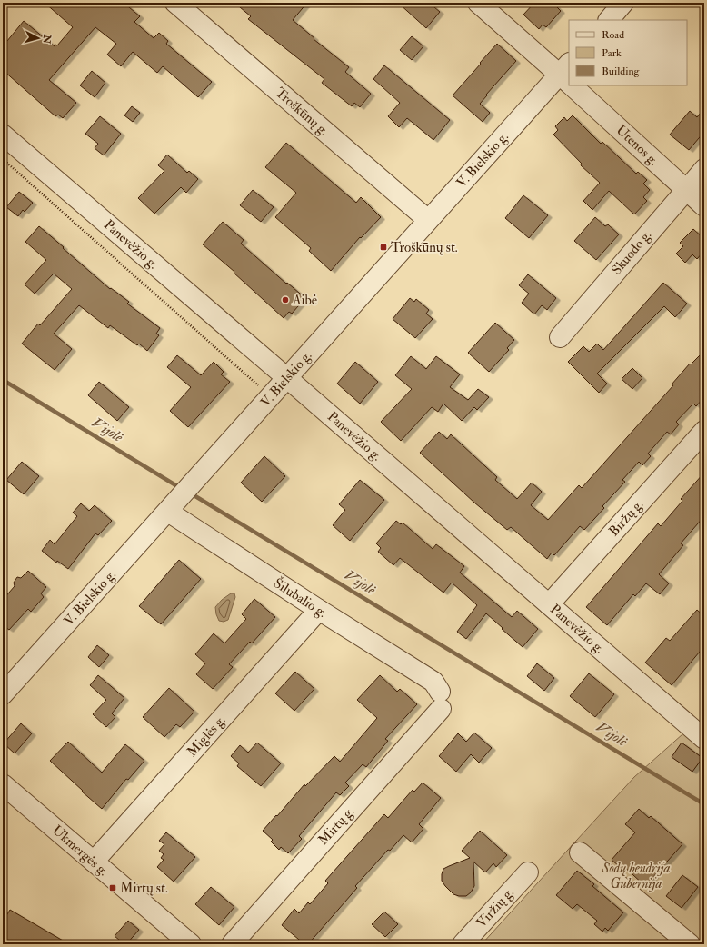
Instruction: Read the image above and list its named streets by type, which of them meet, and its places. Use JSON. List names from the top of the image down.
{
  "streets": {
    "street": [
      "Troškūnų g.",
      "Utenos g.",
      "V. Bielskio g.",
      "Panevėžio g.",
      "Skuodo g.",
      "Biržų g.",
      "Šilubalio g.",
      "Miglės g.",
      "Mirtų g.",
      "Ukmergės g.",
      "Viržių g."
    ]
  },
  "crossings": [
    ["Troškūnų g.", "V. Bielskio g."],
    ["Utenos g.", "V. Bielskio g."],
    ["Utenos g.", "Skuodo g."],
    ["V. Bielskio g.", "Panevėžio g."],
    ["V. Bielskio g.", "Šilubalio g."],
    ["Panevėžio g.", "Biržų g."],
    ["Šilubalio g.", "Miglės g."],
    ["Šilubalio g.", "Mirtų g."],
    ["Miglės g.", "Ukmergės g."]
  ],
  "water": ["Vijolė"],
  "parks": ["Sodų bendrija Gubernija"],
  "places": {
    "transit": ["Troškūnų st.", "Mirtų st."],
    "other": ["Aibė"]
  },
  "legend": ["Road", "Park", "Building"],
  "north": "right"
}
